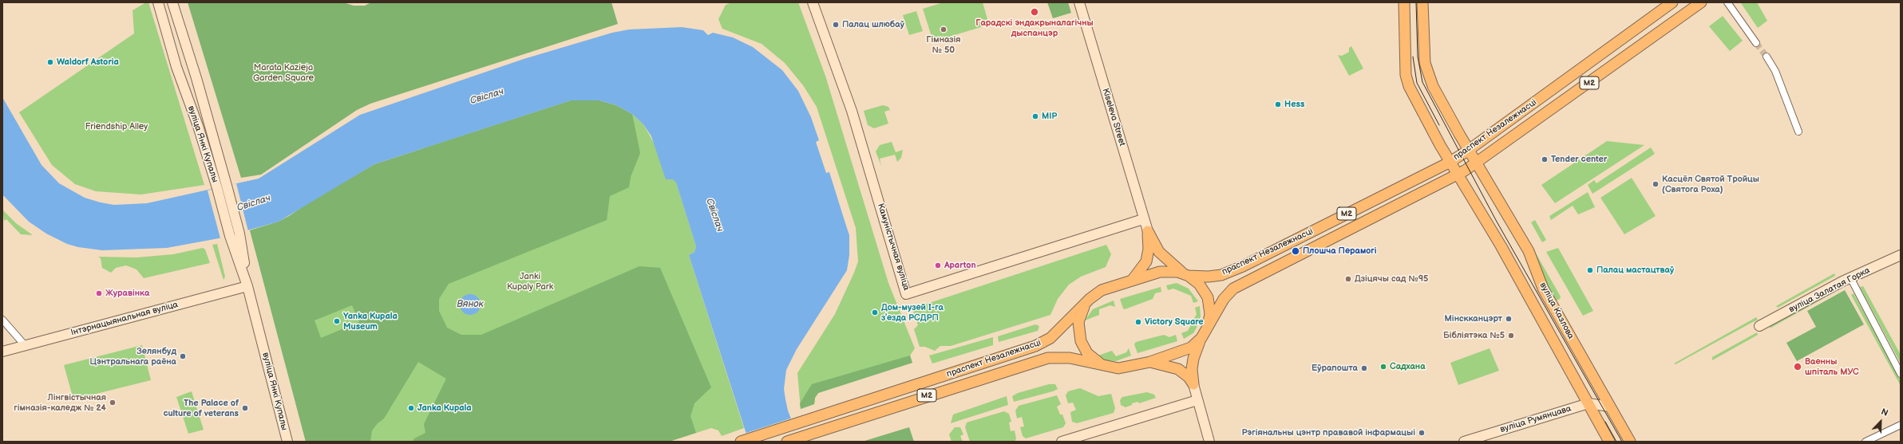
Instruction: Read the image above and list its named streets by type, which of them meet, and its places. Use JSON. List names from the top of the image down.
{
  "streets": {
    "main road": ["М2", "праспект Незалежнасці", "вуліца Казлова"],
    "street": [
      "Kiseleva Street",
      "вуліца Янкі Купалы",
      "Камуністычная вуліца",
      "вуліца Залатая Горка",
      "Інтэрнацыянальная вуліца",
      "вуліца Румянцава"
    ]
  },
  "crossings": [
    ["М2", "праспект Незалежнасці"],
    ["Kiseleva Street", "Камуністычная вуліца"],
    ["праспект Незалежнасці", "вуліца Казлова"],
    ["вуліца Янкі Купалы", "Інтэрнацыянальная вуліца"],
    ["вуліца Казлова", "вуліца Румянцава"]
  ],
  "water": ["Свіслач", "Вянок"],
  "parks": ["Marata Kazieja Garden Square", "Friendship Alley", "Janki Kupaly Park"],
  "places": [
    "Гарадскі эндакрыналагічны дыспанцэр",
    "Палац шлюбаў",
    "Гімназія № 50",
    "Waldorf Astoria",
    "Hess",
    "МІР",
    "Tender center",
    "Касцёл Святой Тройцы (Святога Роха)",
    "Плошча Перамогі",
    "Aparton",
    "Палац мастацтваў",
    "Дзіцячы сад №95",
    "Журавінка",
    "Дом-музей I-га зʼезда РСДРП",
    "Мінскканцэрт",
    "Yanka Kupala Museum",
    "Victory Square",
    "Бібліятэка №5",
    "Зелянбуд Цэнтральнага раёна",
    "Садхана",
    "Ваенны шпіталь МУС",
    "Еўрапошта",
    "Лінгвістычная гімназія-каледж № 24",
    "The Palace of culture of veterans",
    "Janka Kupala",
    "Рэгіянальны цэнтр прававой інфармацыі"
  ],
  "north": "top right"
}
